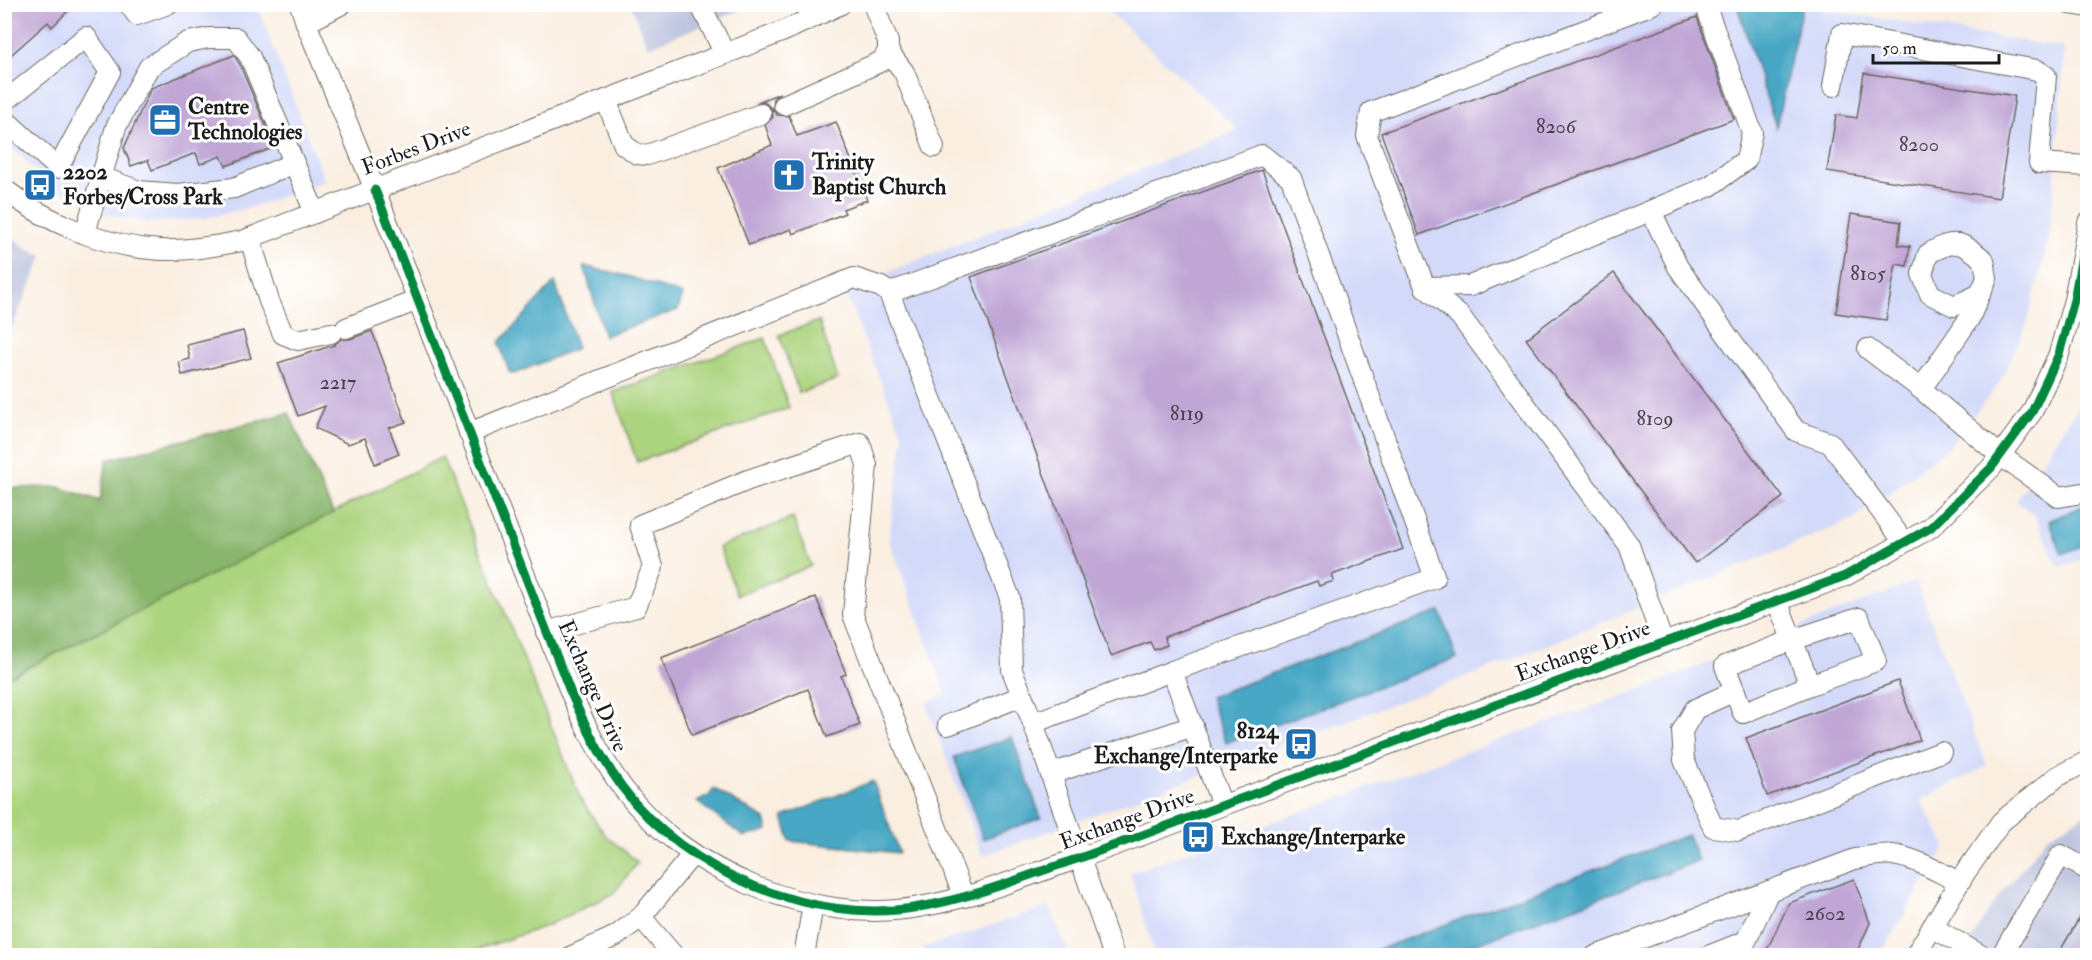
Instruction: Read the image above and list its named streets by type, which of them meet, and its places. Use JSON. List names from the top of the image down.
{
  "streets": {
    "street": ["Forbes Drive", "Exchange Drive"]
  },
  "crossings": [
    ["Forbes Drive", "Exchange Drive"]
  ],
  "places": {
    "office": ["Centre Technologies"],
    "church": ["Trinity Baptist Church"],
    "bus stop": ["2202 Forbes/Cross Park", "8124 Exchange/Interparke", "Exchange/Interparke"]
  },
  "house_numbers": [
    "8206",
    "8200",
    "8105",
    "2217",
    "8119",
    "8109",
    "2602"
  ],
  "scale_bar": "50 m"
}
